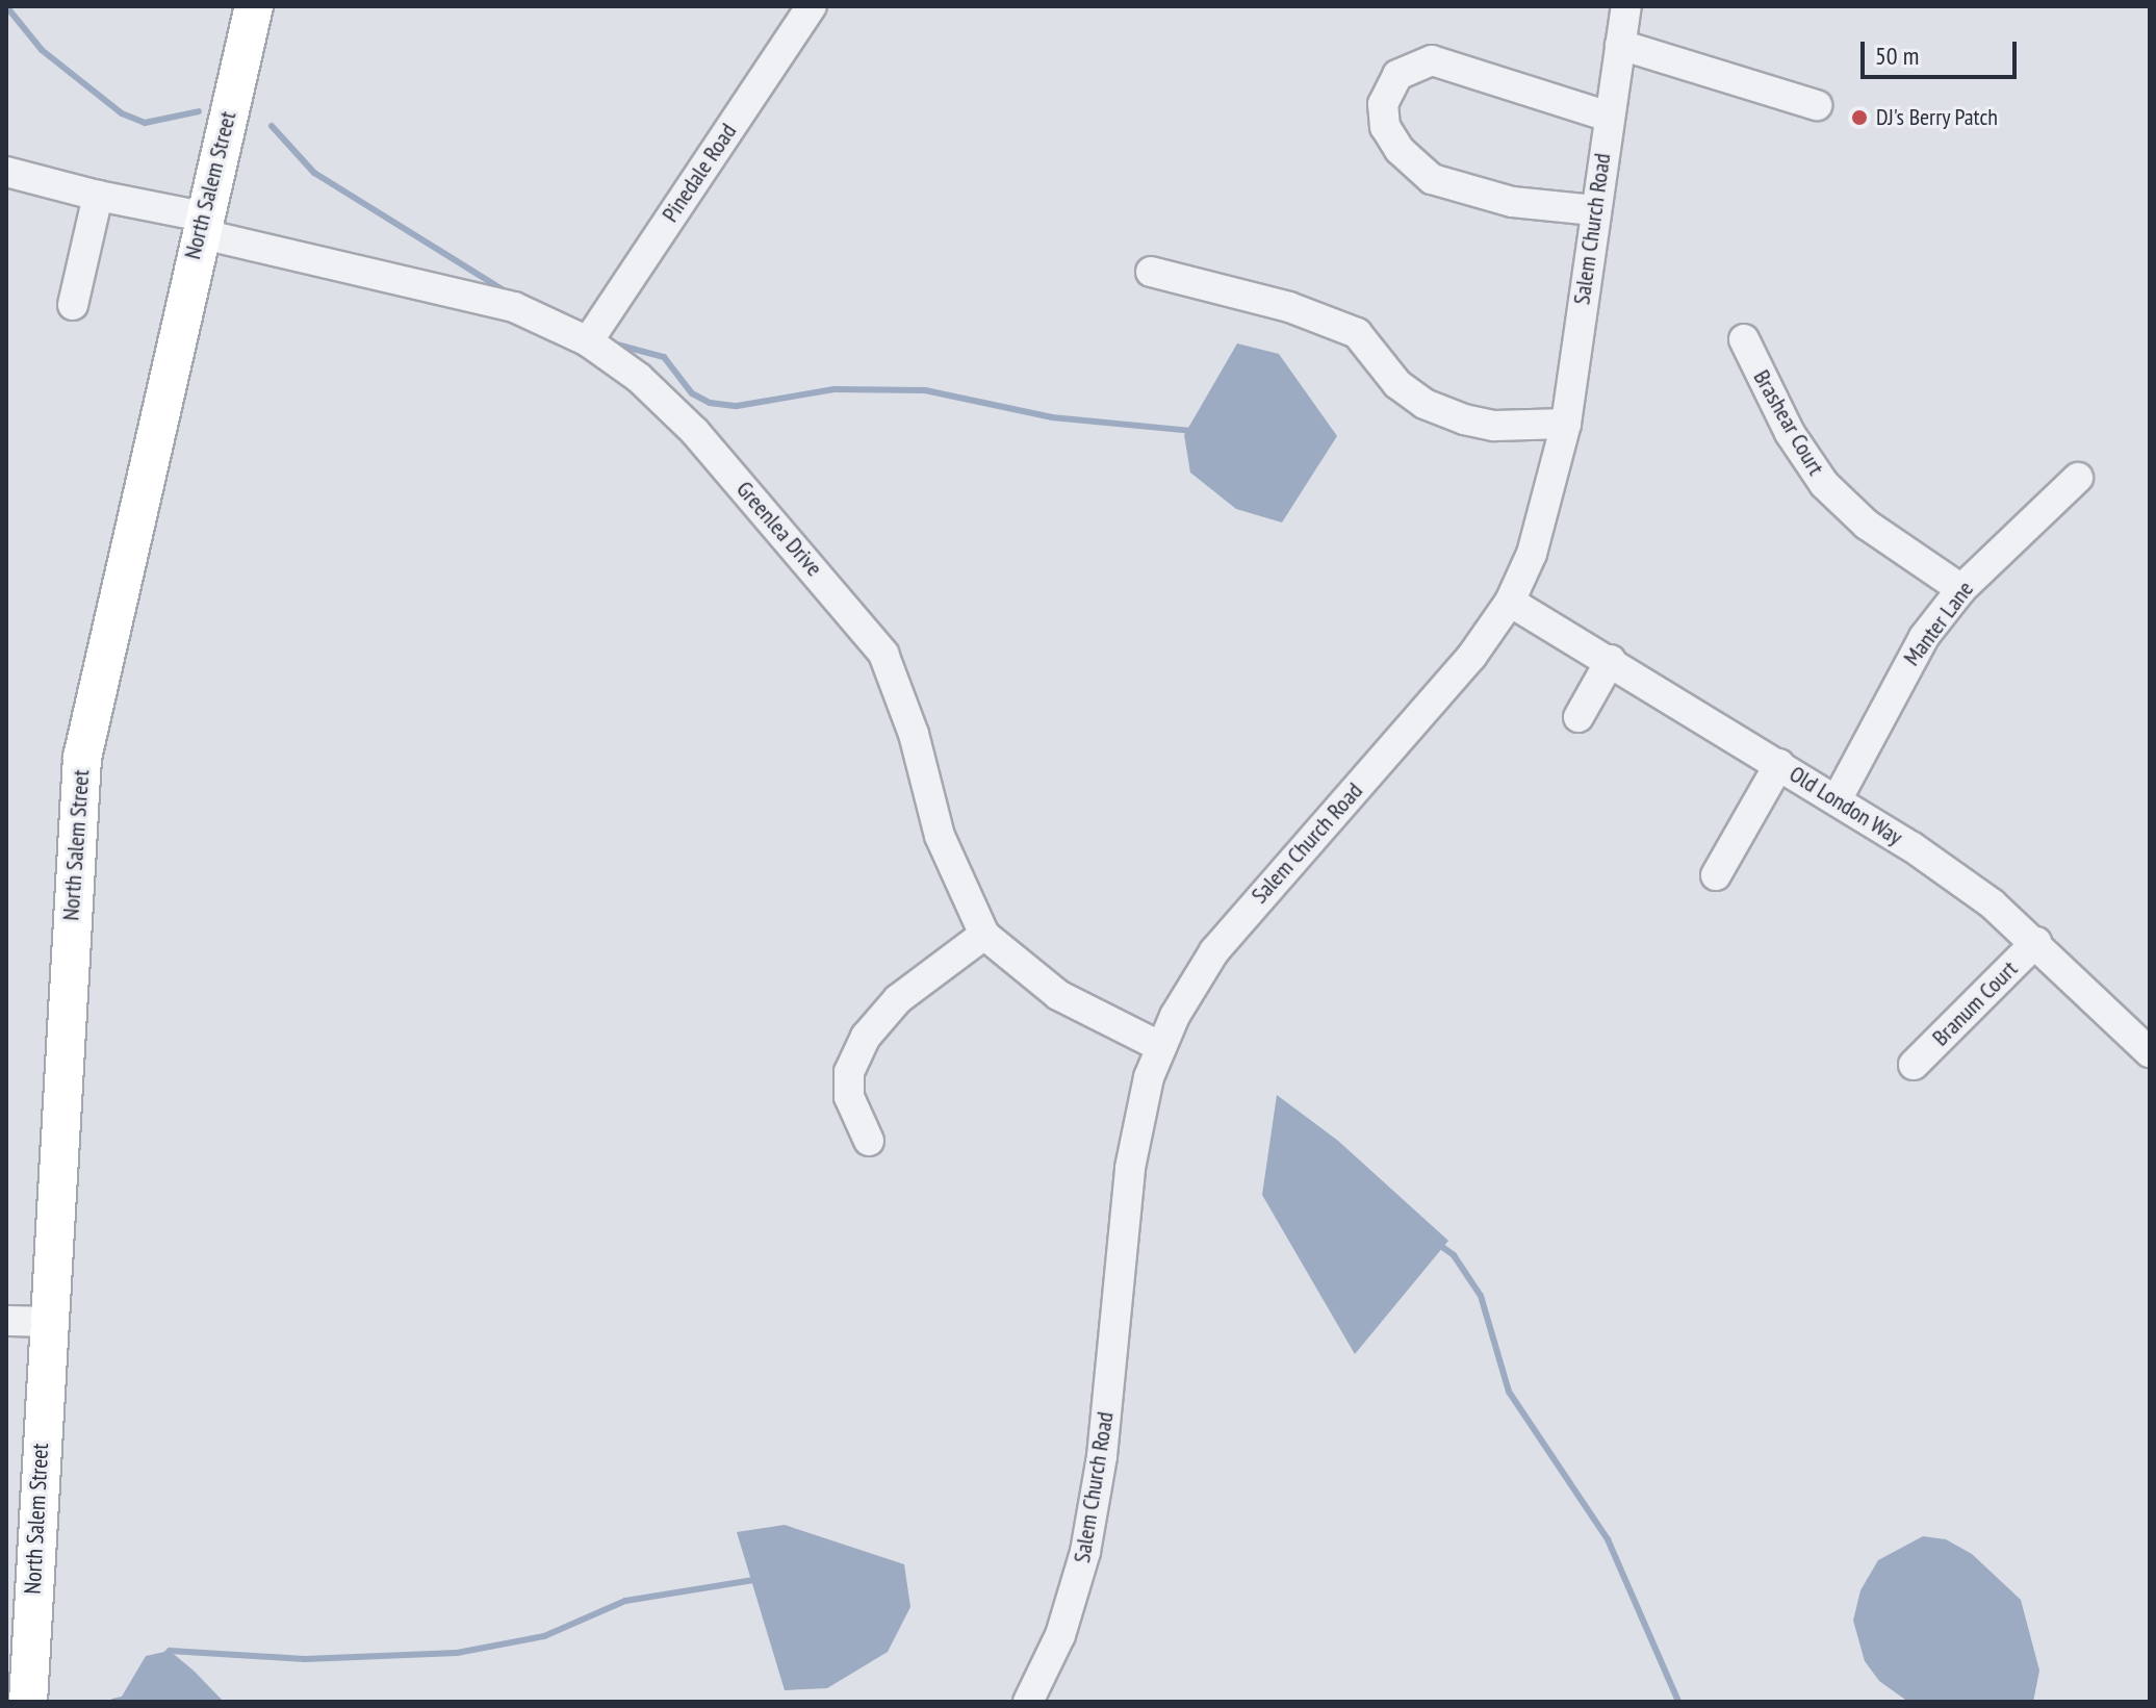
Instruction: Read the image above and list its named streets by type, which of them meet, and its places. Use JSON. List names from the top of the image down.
{
  "streets": {
    "main road": ["North Salem Street"],
    "street": [
      "Pinedale Road",
      "Salem Church Road",
      "Brashear Court",
      "Greenlea Drive",
      "Manter Lane",
      "Old London Way",
      "Branum Court"
    ]
  },
  "crossings": [
    ["Pinedale Road", "Greenlea Drive"],
    ["North Salem Street", "Greenlea Drive"],
    ["Salem Church Road", "Greenlea Drive"],
    ["Salem Church Road", "Old London Way"],
    ["Brashear Court", "Manter Lane"],
    ["Manter Lane", "Old London Way"],
    ["Old London Way", "Branum Court"]
  ],
  "places": ["DJ's Berry Patch"],
  "scale_bar": "50 m"
}
